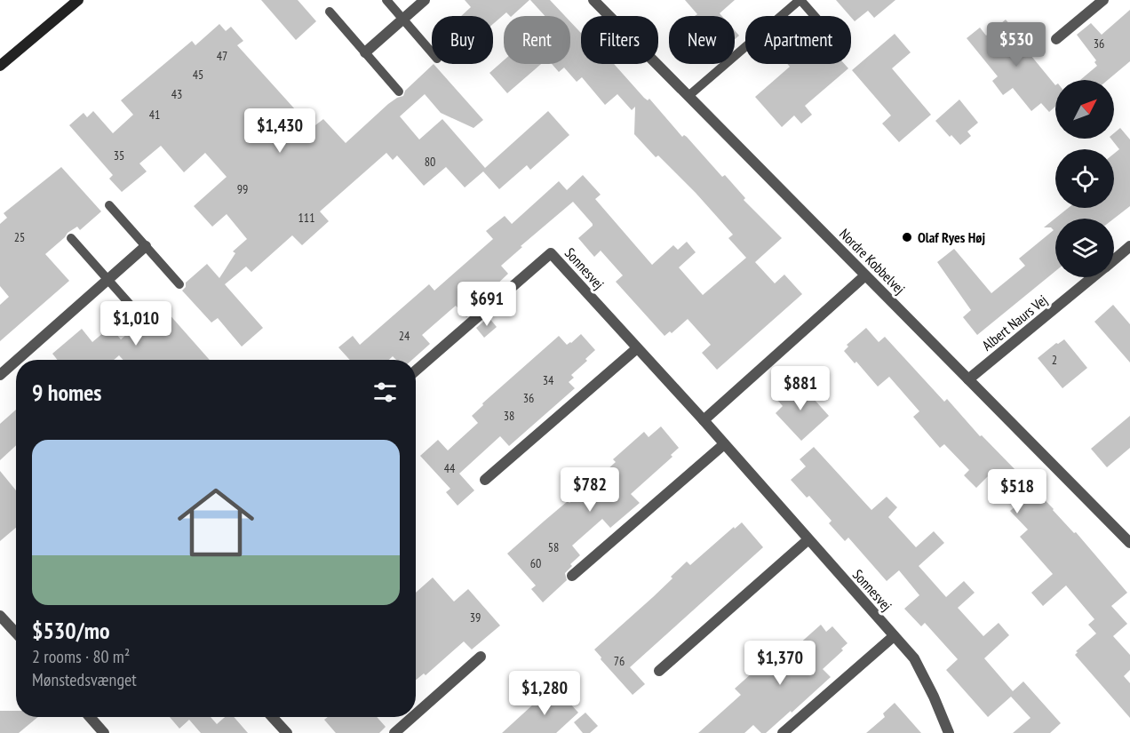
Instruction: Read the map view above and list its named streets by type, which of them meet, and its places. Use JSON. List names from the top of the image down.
{
  "streets": {
    "street": ["Nordre Kobbelvej", "Sonnesvej", "Albert Naurs Vej"]
  },
  "crossings": [
    ["Nordre Kobbelvej", "Albert Naurs Vej"]
  ],
  "places": ["Olaf Ryes Høj"],
  "house_numbers": [
    "36",
    "47",
    "45",
    "43",
    "41",
    "35",
    "80",
    "99",
    "111",
    "25",
    "24",
    "2",
    "34",
    "36",
    "38",
    "44",
    "58",
    "60",
    "39",
    "76"
  ],
  "north": "top right",
  "page": {
    "chip": [
      "Buy",
      "Rent",
      "Filters",
      "New",
      "Apartment"
    ],
    "price": [
      "$530",
      "$1,430",
      "$691",
      "$1,010",
      "$881",
      "$782",
      "$518",
      "$1,370",
      "$1,280"
    ],
    "heading": "9 homes",
    "list": [
      {
        "name": "$530/mo",
        "note": "2 rooms · 80 m² · Mønstedsvænget"
      }
    ]
  }
}
